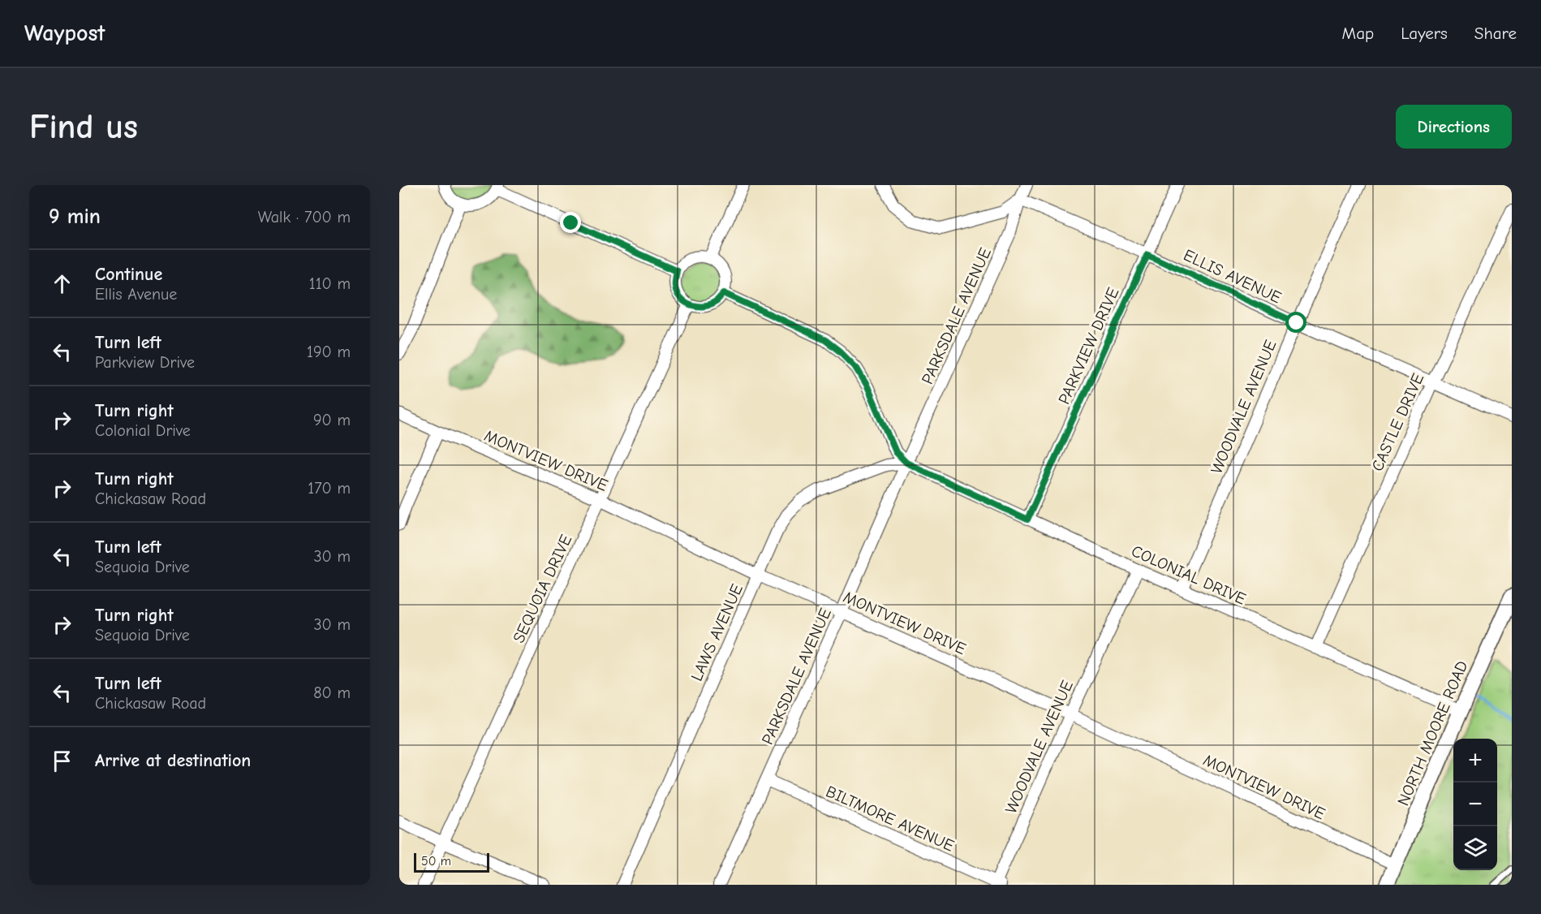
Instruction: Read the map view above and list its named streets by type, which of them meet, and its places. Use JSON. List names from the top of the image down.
{
  "streets": {
    "main road": ["NORTH MOORE ROAD"],
    "street": [
      "ELLIS AVENUE",
      "PARKSDALE AVENUE",
      "PARKVIEW DRIVE",
      "WOODVALE AVENUE",
      "CASTLE DRIVE",
      "MONTVIEW DRIVE",
      "COLONIAL DRIVE",
      "SEQUOIA DRIVE",
      "LAWS AVENUE",
      "BILTMORE AVENUE"
    ]
  },
  "crossings": [
    ["ELLIS AVENUE", "PARKSDALE AVENUE"],
    ["ELLIS AVENUE", "PARKVIEW DRIVE"],
    ["ELLIS AVENUE", "WOODVALE AVENUE"],
    ["ELLIS AVENUE", "CASTLE DRIVE"],
    ["PARKSDALE AVENUE", "MONTVIEW DRIVE"],
    ["PARKSDALE AVENUE", "COLONIAL DRIVE"],
    ["PARKSDALE AVENUE", "LAWS AVENUE"],
    ["PARKSDALE AVENUE", "BILTMORE AVENUE"],
    ["PARKVIEW DRIVE", "COLONIAL DRIVE"],
    ["WOODVALE AVENUE", "MONTVIEW DRIVE"],
    ["WOODVALE AVENUE", "COLONIAL DRIVE"],
    ["WOODVALE AVENUE", "BILTMORE AVENUE"],
    ["CASTLE DRIVE", "COLONIAL DRIVE"],
    ["MONTVIEW DRIVE", "SEQUOIA DRIVE"],
    ["MONTVIEW DRIVE", "LAWS AVENUE"],
    ["MONTVIEW DRIVE", "NORTH MOORE ROAD"],
    ["COLONIAL DRIVE", "LAWS AVENUE"],
    ["COLONIAL DRIVE", "NORTH MOORE ROAD"]
  ],
  "scale_bar": "50 m",
  "page": {
    "header": "Waypost",
    "nav": ["Map", "Layers", "Share"],
    "buttons": "Directions",
    "title": "Find us",
    "heading": ["9 min", "Walk · 700 m"],
    "list": [
      ["Continue", "Ellis Avenue", "110 m"],
      ["Turn left", "Parkview Drive", "190 m"],
      ["Turn right", "Colonial Drive", "90 m"],
      ["Turn right", "Chickasaw Road", "170 m"],
      ["Turn left", "Sequoia Drive", "30 m"],
      ["Turn right", "Sequoia Drive", "30 m"],
      ["Turn left", "Chickasaw Road", "80 m"],
      "Arrive at destination"
    ],
    "map_buttons": ["+", "−"],
    "scale": "50 m"
  }
}
